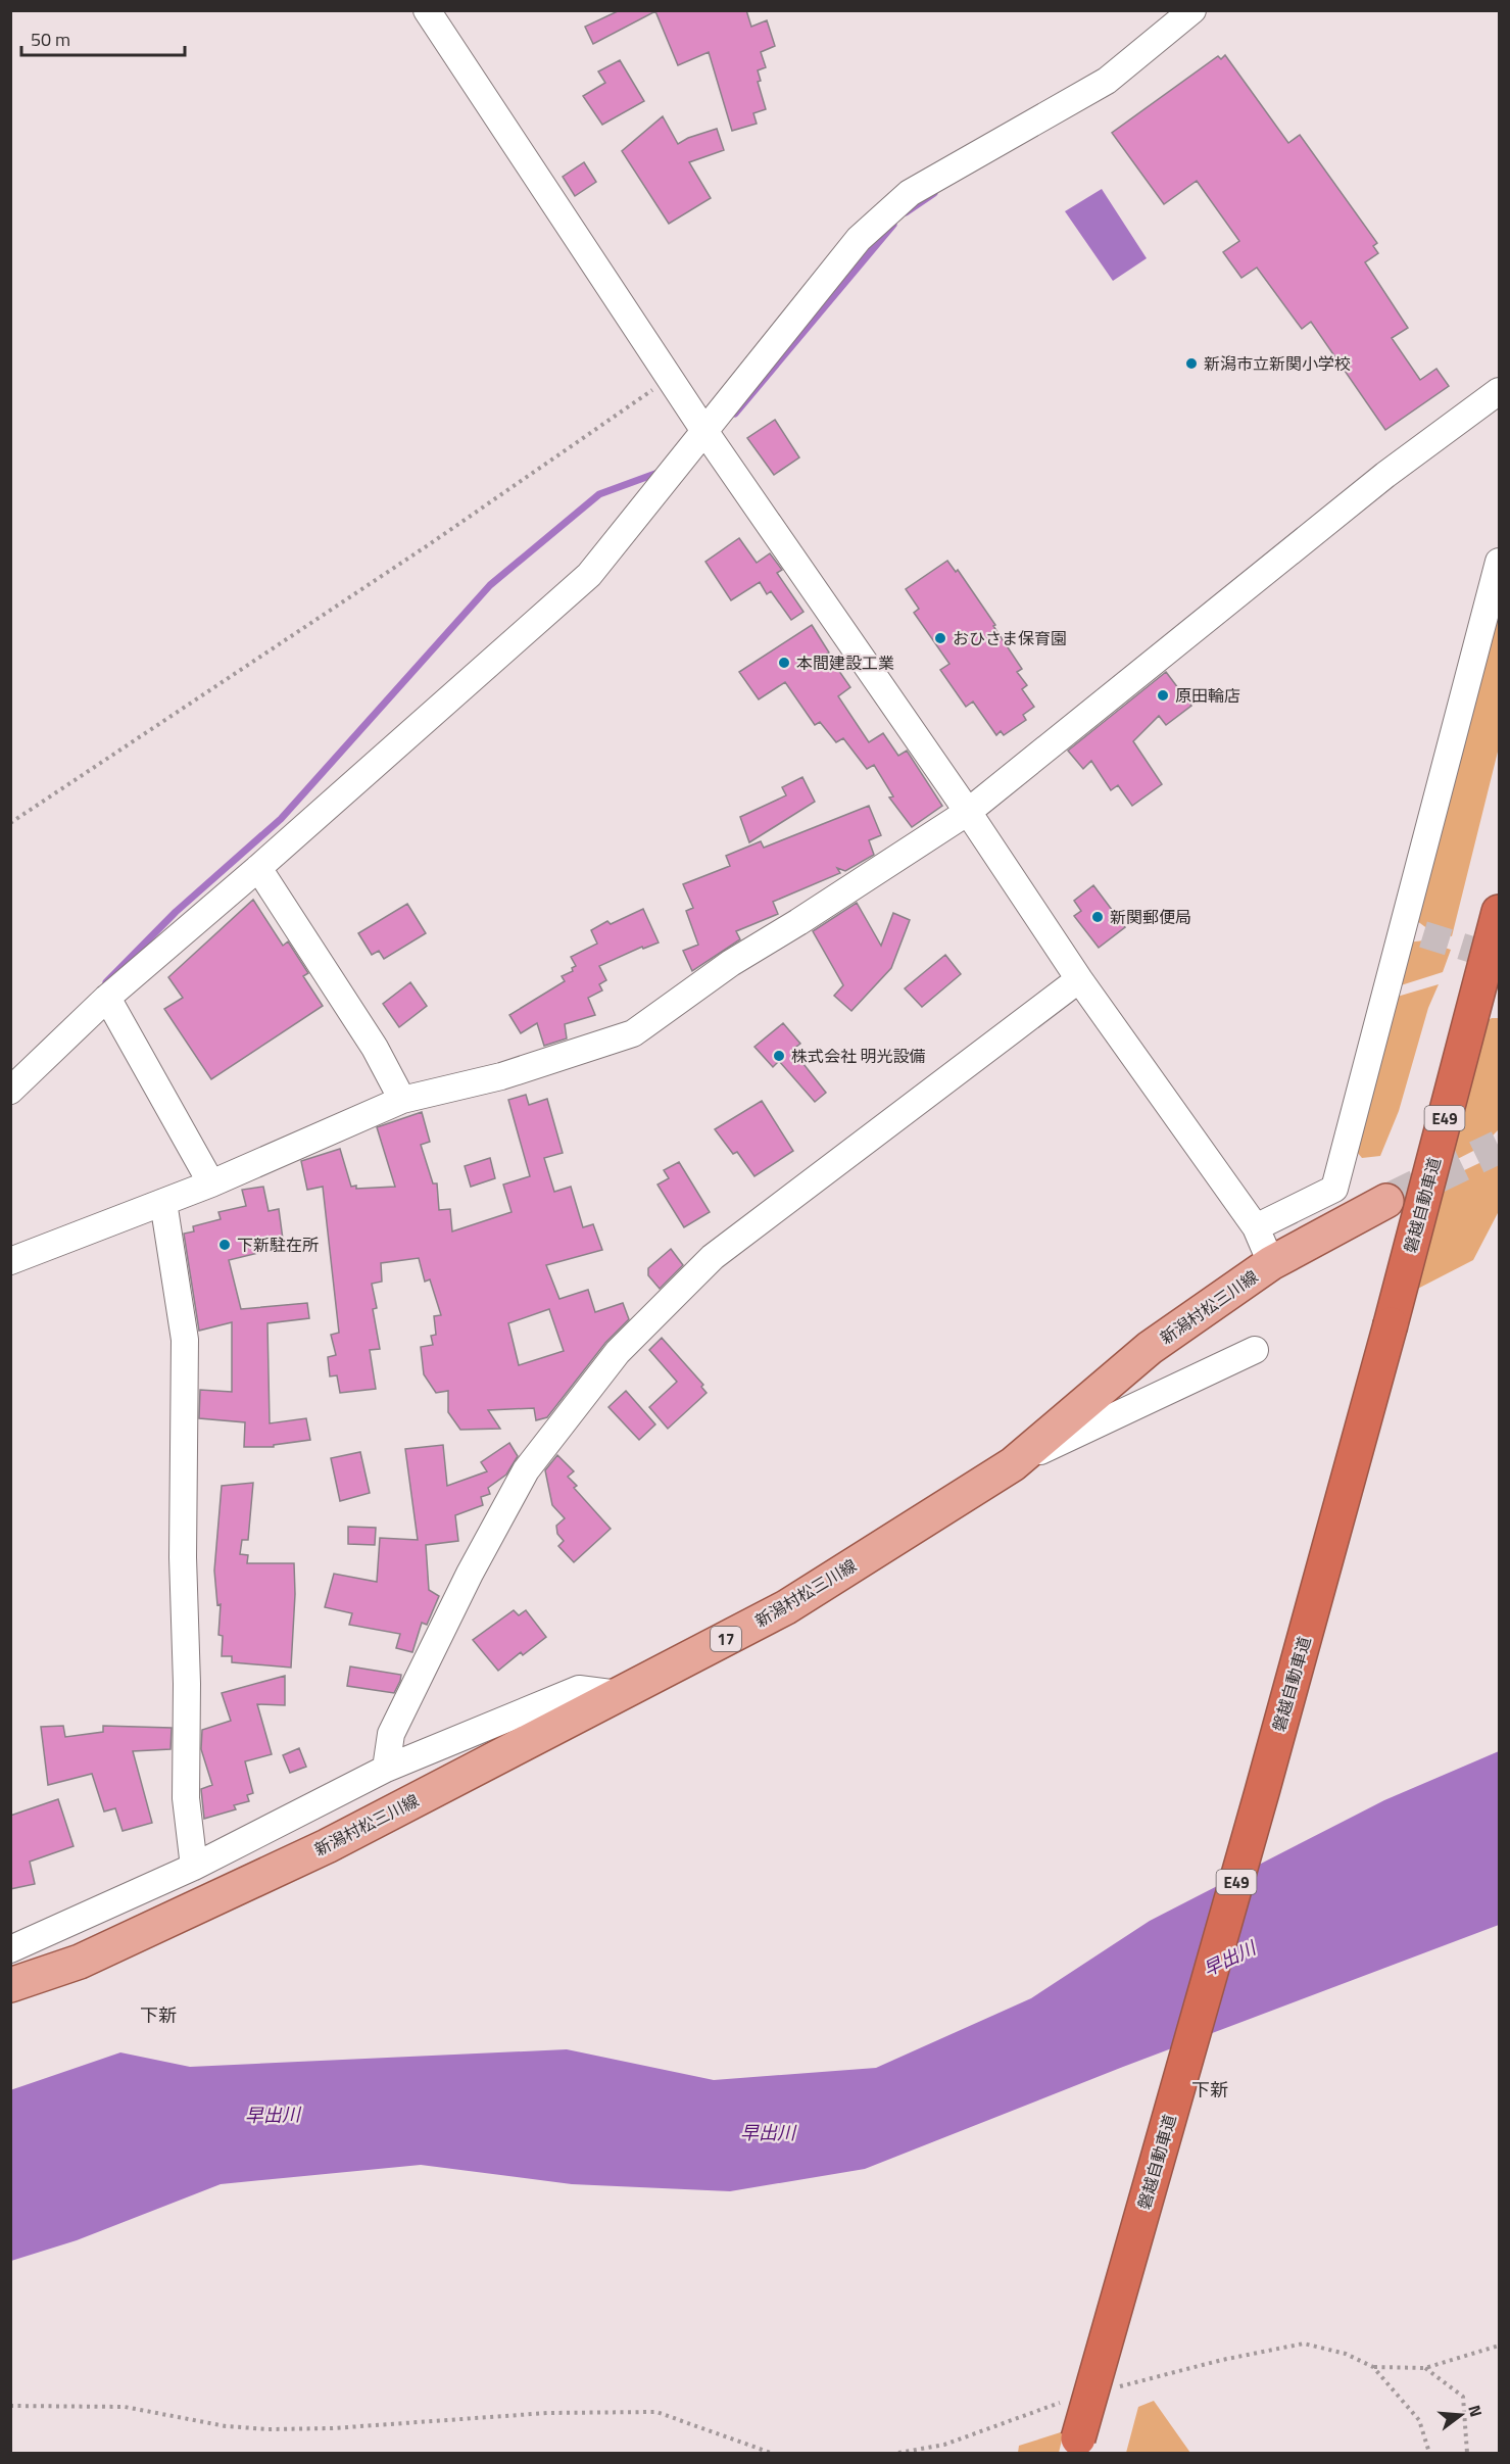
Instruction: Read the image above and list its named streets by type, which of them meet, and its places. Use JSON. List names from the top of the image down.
{
  "streets": {
    "highway": ["E49", "磐越自動車道"],
    "main road": ["新潟村松三川線", "17"]
  },
  "districts": ["下新", "下新"],
  "water": ["早出川"],
  "places": [
    "新潟市立新関小学校",
    "おひさま保育園",
    "本間建設工業",
    "原田輪店",
    "新関郵便局",
    "株式会社 明光設備",
    "下新駐在所"
  ],
  "scale_bar": "50 m",
  "north": "right"
}
